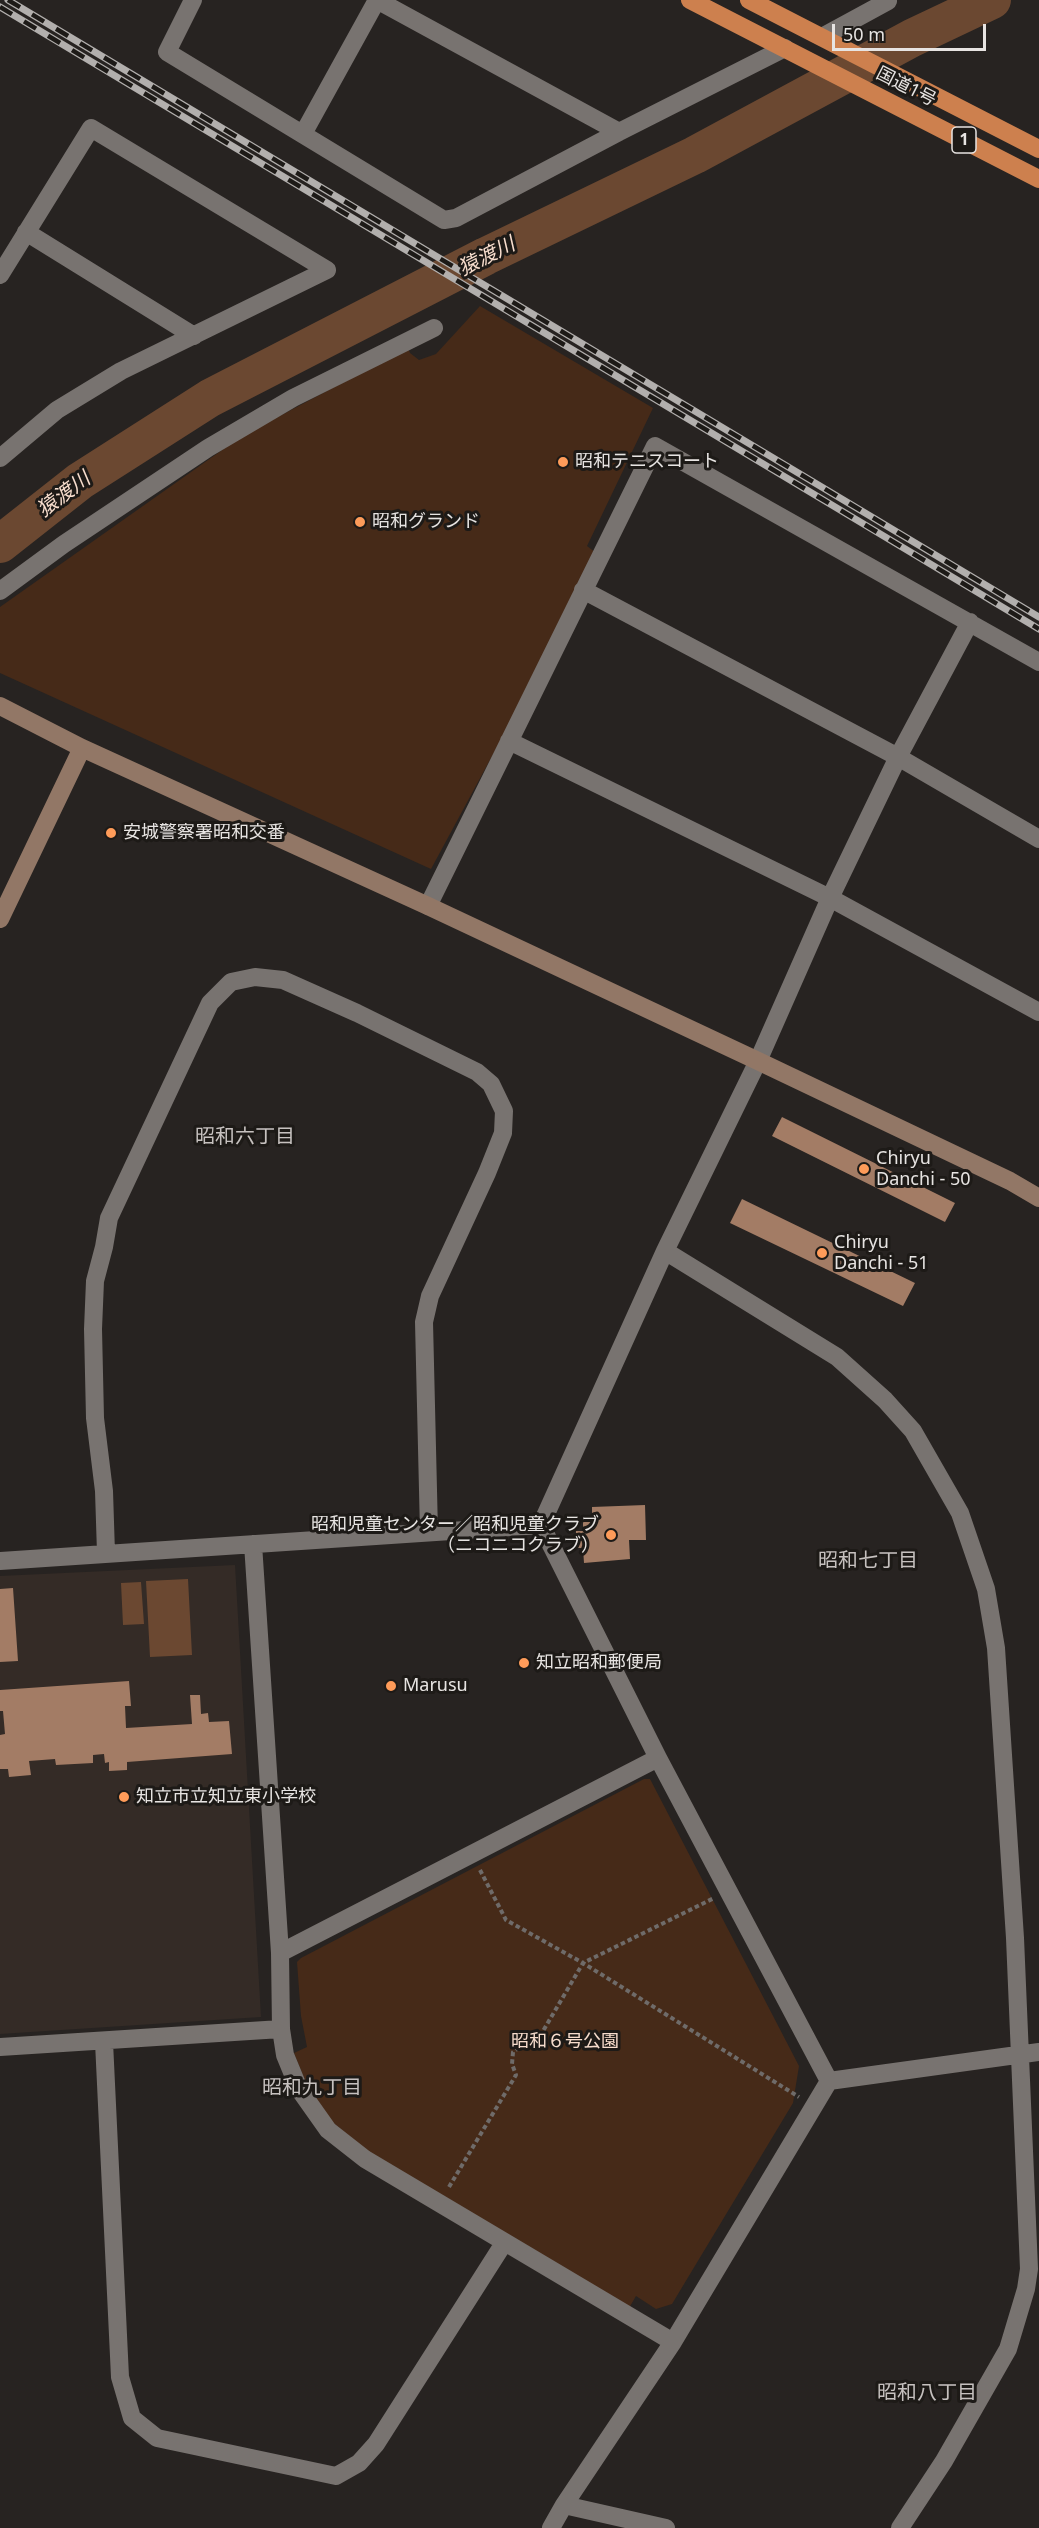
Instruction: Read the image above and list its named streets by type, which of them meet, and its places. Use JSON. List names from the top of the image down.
{
  "streets": {
    "highway": ["国道1号", "1"]
  },
  "districts": [
    "昭和六丁目",
    "昭和七丁目",
    "昭和九丁目",
    "昭和八丁目"
  ],
  "water": ["猿渡川"],
  "parks": ["昭和６号公園"],
  "places": [
    "昭和テニスコート",
    "昭和グランド",
    "安城警察署昭和交番",
    "Chiryu Danchi - 50",
    "Chiryu Danchi - 51",
    "昭和児童センター／昭和児童クラブ （ニコニコクラブ）",
    "知立昭和郵便局",
    "Marusu",
    "知立市立知立東小学校"
  ],
  "scale_bar": "50 m"
}
